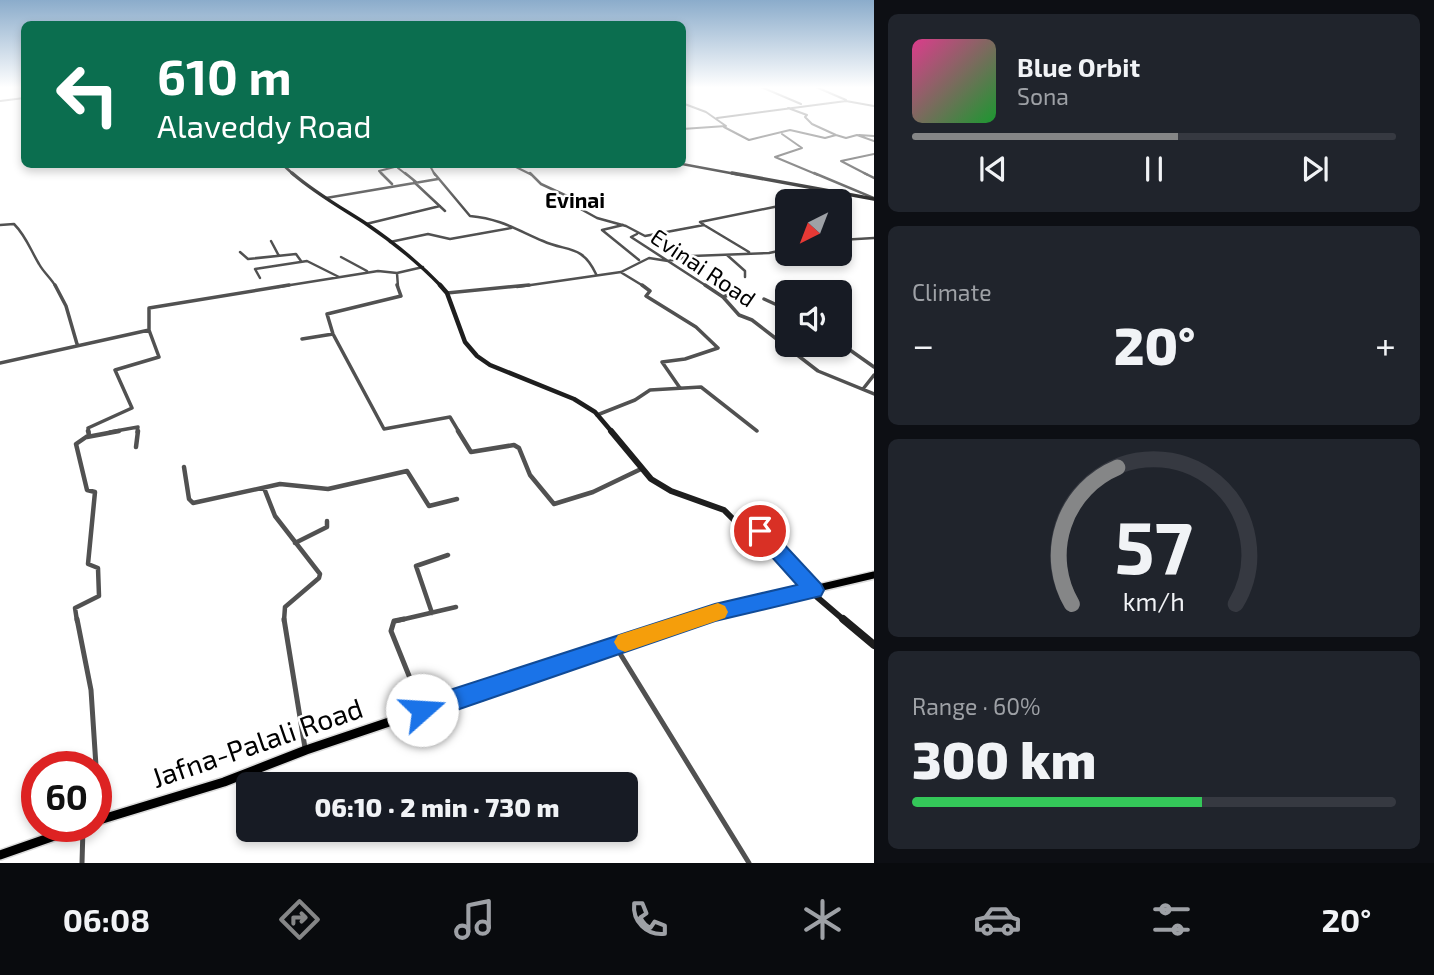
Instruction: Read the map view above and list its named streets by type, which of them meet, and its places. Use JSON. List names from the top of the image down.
{
  "streets": {
    "main road": ["Jafna-Palali Road"],
    "street": ["Evinai Road"]
  },
  "districts": ["Evinai"],
  "north": "bottom left",
  "page": {
    "turn": ["610 m", "Alaveddy Road"],
    "song": ["Blue Orbit", "Sona"],
    "tile": [
      "Climate",
      ["Range · 60%", "300 km"]
    ],
    "heat": ["−", "20°", "+"],
    "limit": "60",
    "trip": "06:10 · 2 min · 730 m",
    "tabs": ["06:08", "20°"],
    "gauge": ["57", "km/h"]
  }
}
